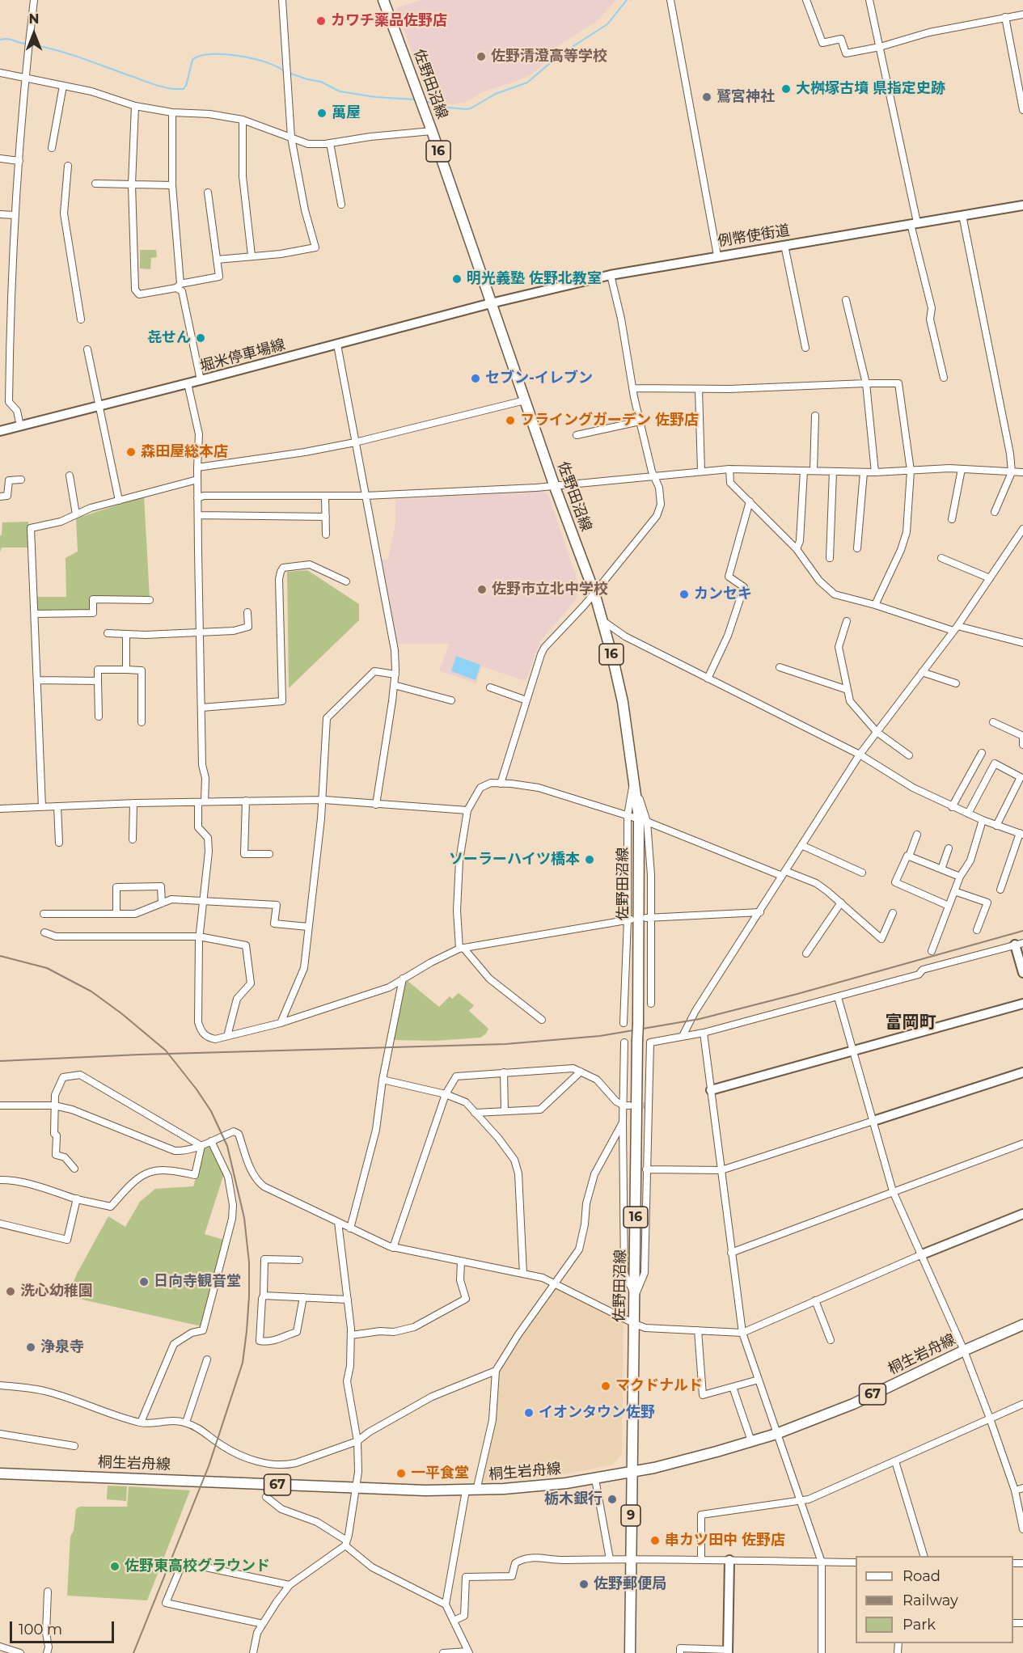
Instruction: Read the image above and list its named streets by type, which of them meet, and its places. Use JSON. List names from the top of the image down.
{
  "streets": {
    "main road": [
      "佐野田沼線",
      "16",
      "例幣使街道",
      "堀米停車場線",
      "桐生岩舟線",
      "67",
      "9"
    ]
  },
  "crossings": [
    ["佐野田沼線", "例幣使街道"],
    ["佐野田沼線", "堀米停車場線"],
    ["佐野田沼線", "桐生岩舟線"],
    ["佐野田沼線", "9"],
    ["例幣使街道", "堀米停車場線"],
    ["桐生岩舟線", "9"]
  ],
  "districts": ["富岡町"],
  "places": [
    "カワチ薬品佐野店",
    "佐野清澄高等学校",
    "大桝塚古墳 県指定史跡",
    "鷲宮神社",
    "萬屋",
    "明光義塾 佐野北教室",
    "㐂せん",
    "セブン-イレブン",
    "フライングガーデン 佐野店",
    "森田屋総本店",
    "佐野市立北中学校",
    "カンセキ",
    "ソーラーハイツ橋本",
    "日向寺観音堂",
    "洗心幼稚園",
    "浄泉寺",
    "マクドナルド",
    "イオンタウン佐野",
    "一平食堂",
    "栃木銀行",
    "串カツ田中 佐野店",
    "佐野東高校グラウンド",
    "佐野郵便局"
  ],
  "legend": ["Road", "Railway", "Park"],
  "scale_bar": "100 m",
  "north": "top"
}
